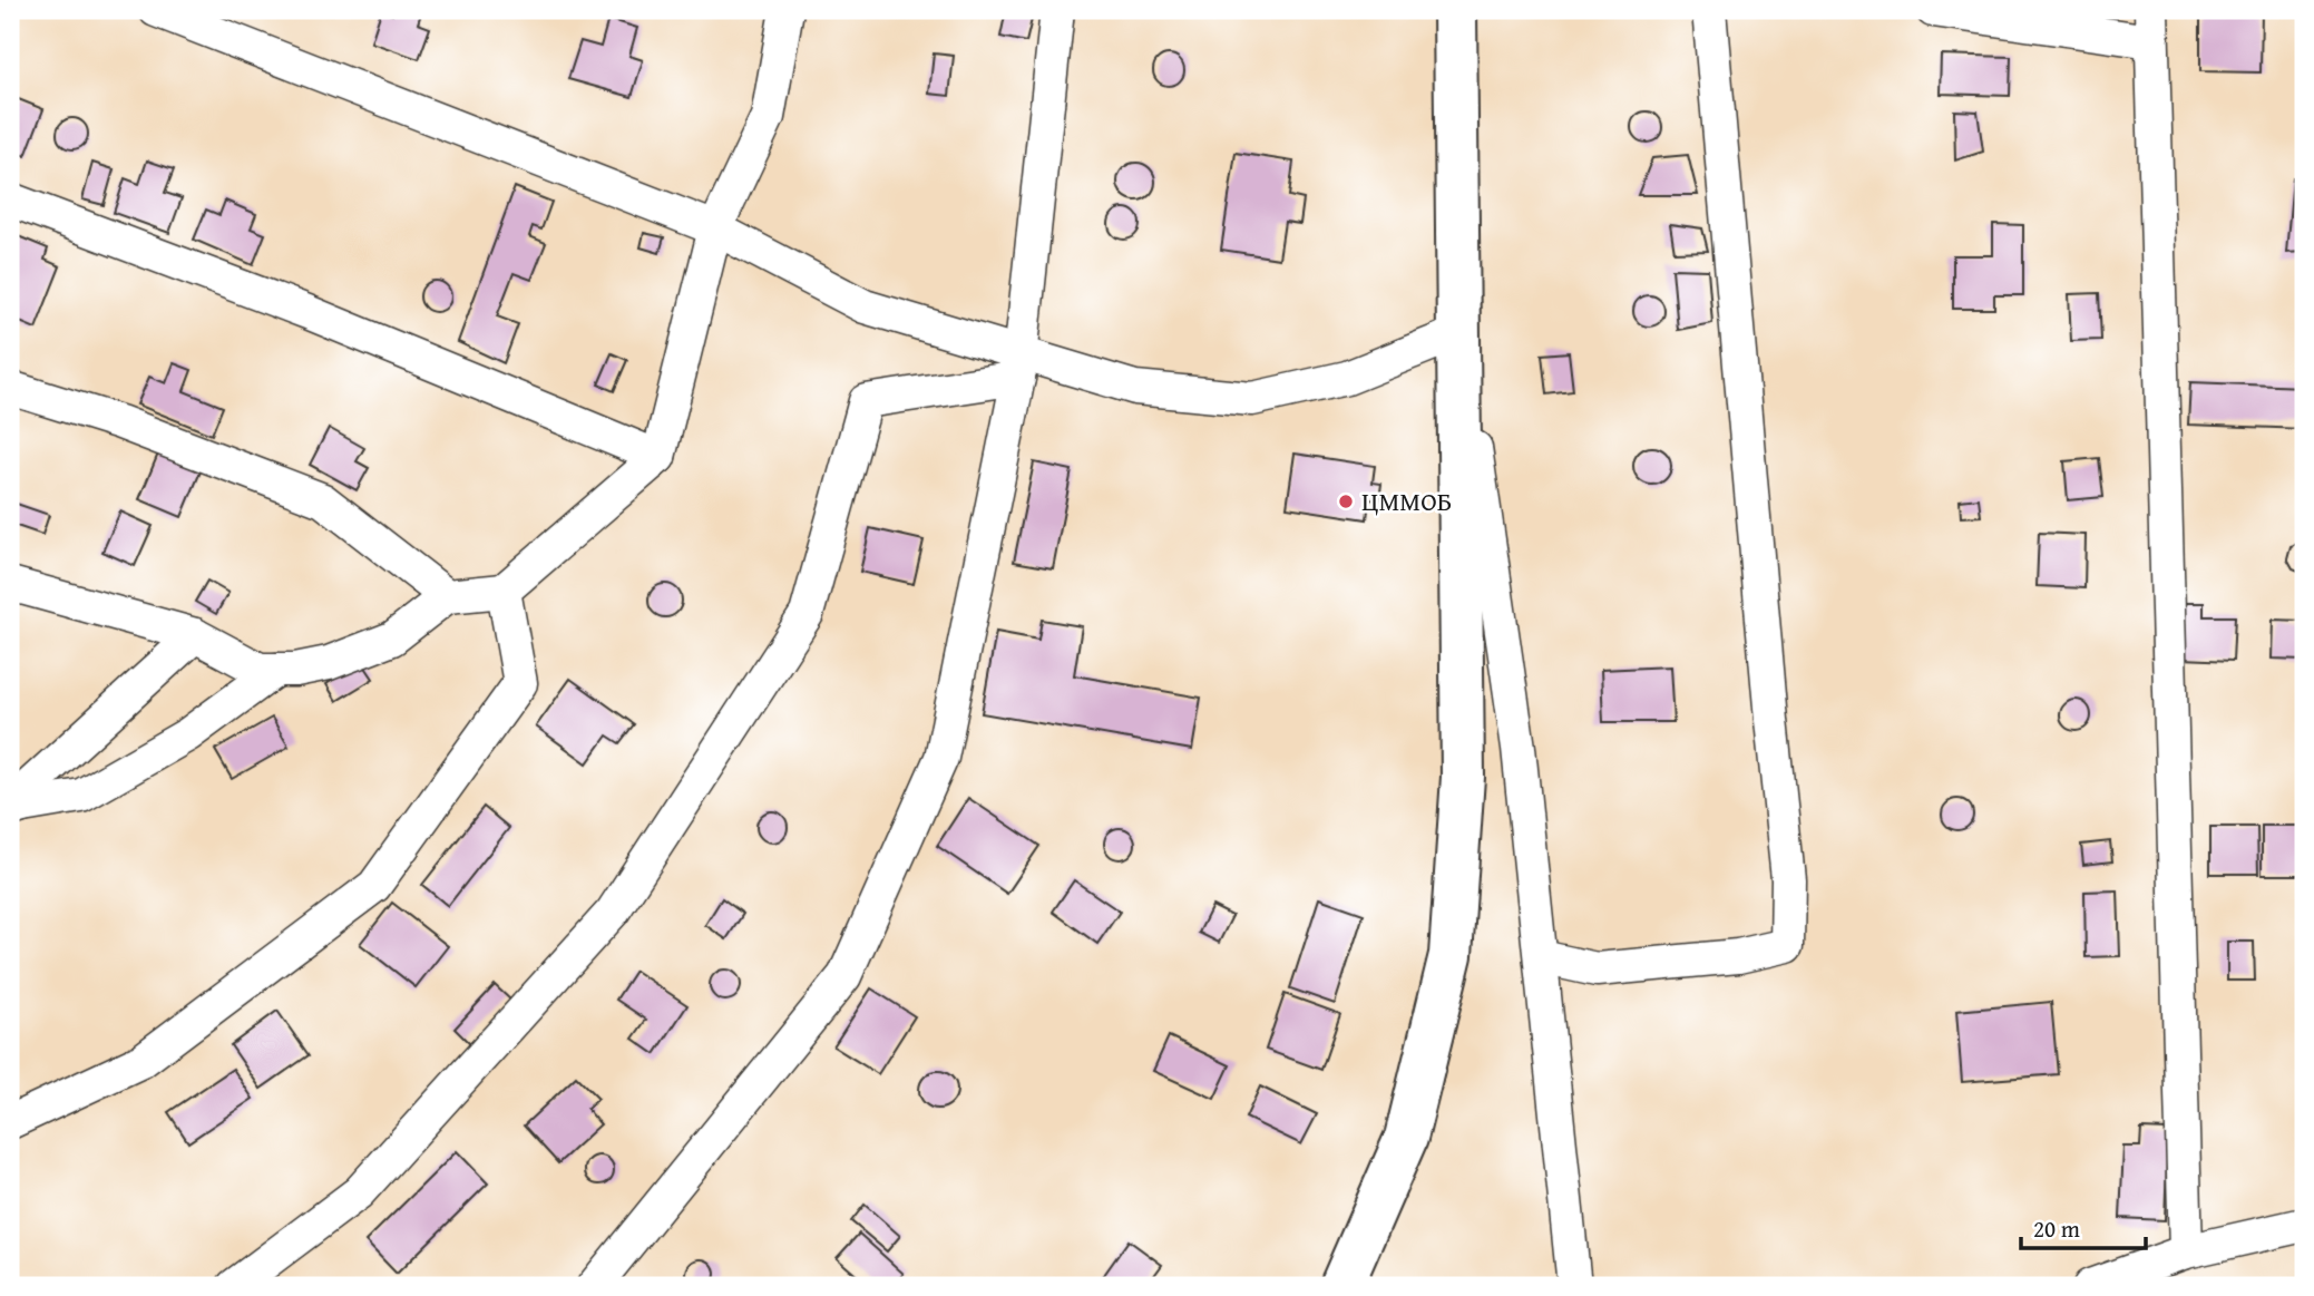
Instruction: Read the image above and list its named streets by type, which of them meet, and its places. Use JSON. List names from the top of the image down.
{
  "places": ["ЦММОБ"],
  "scale_bar": "20 m"
}
